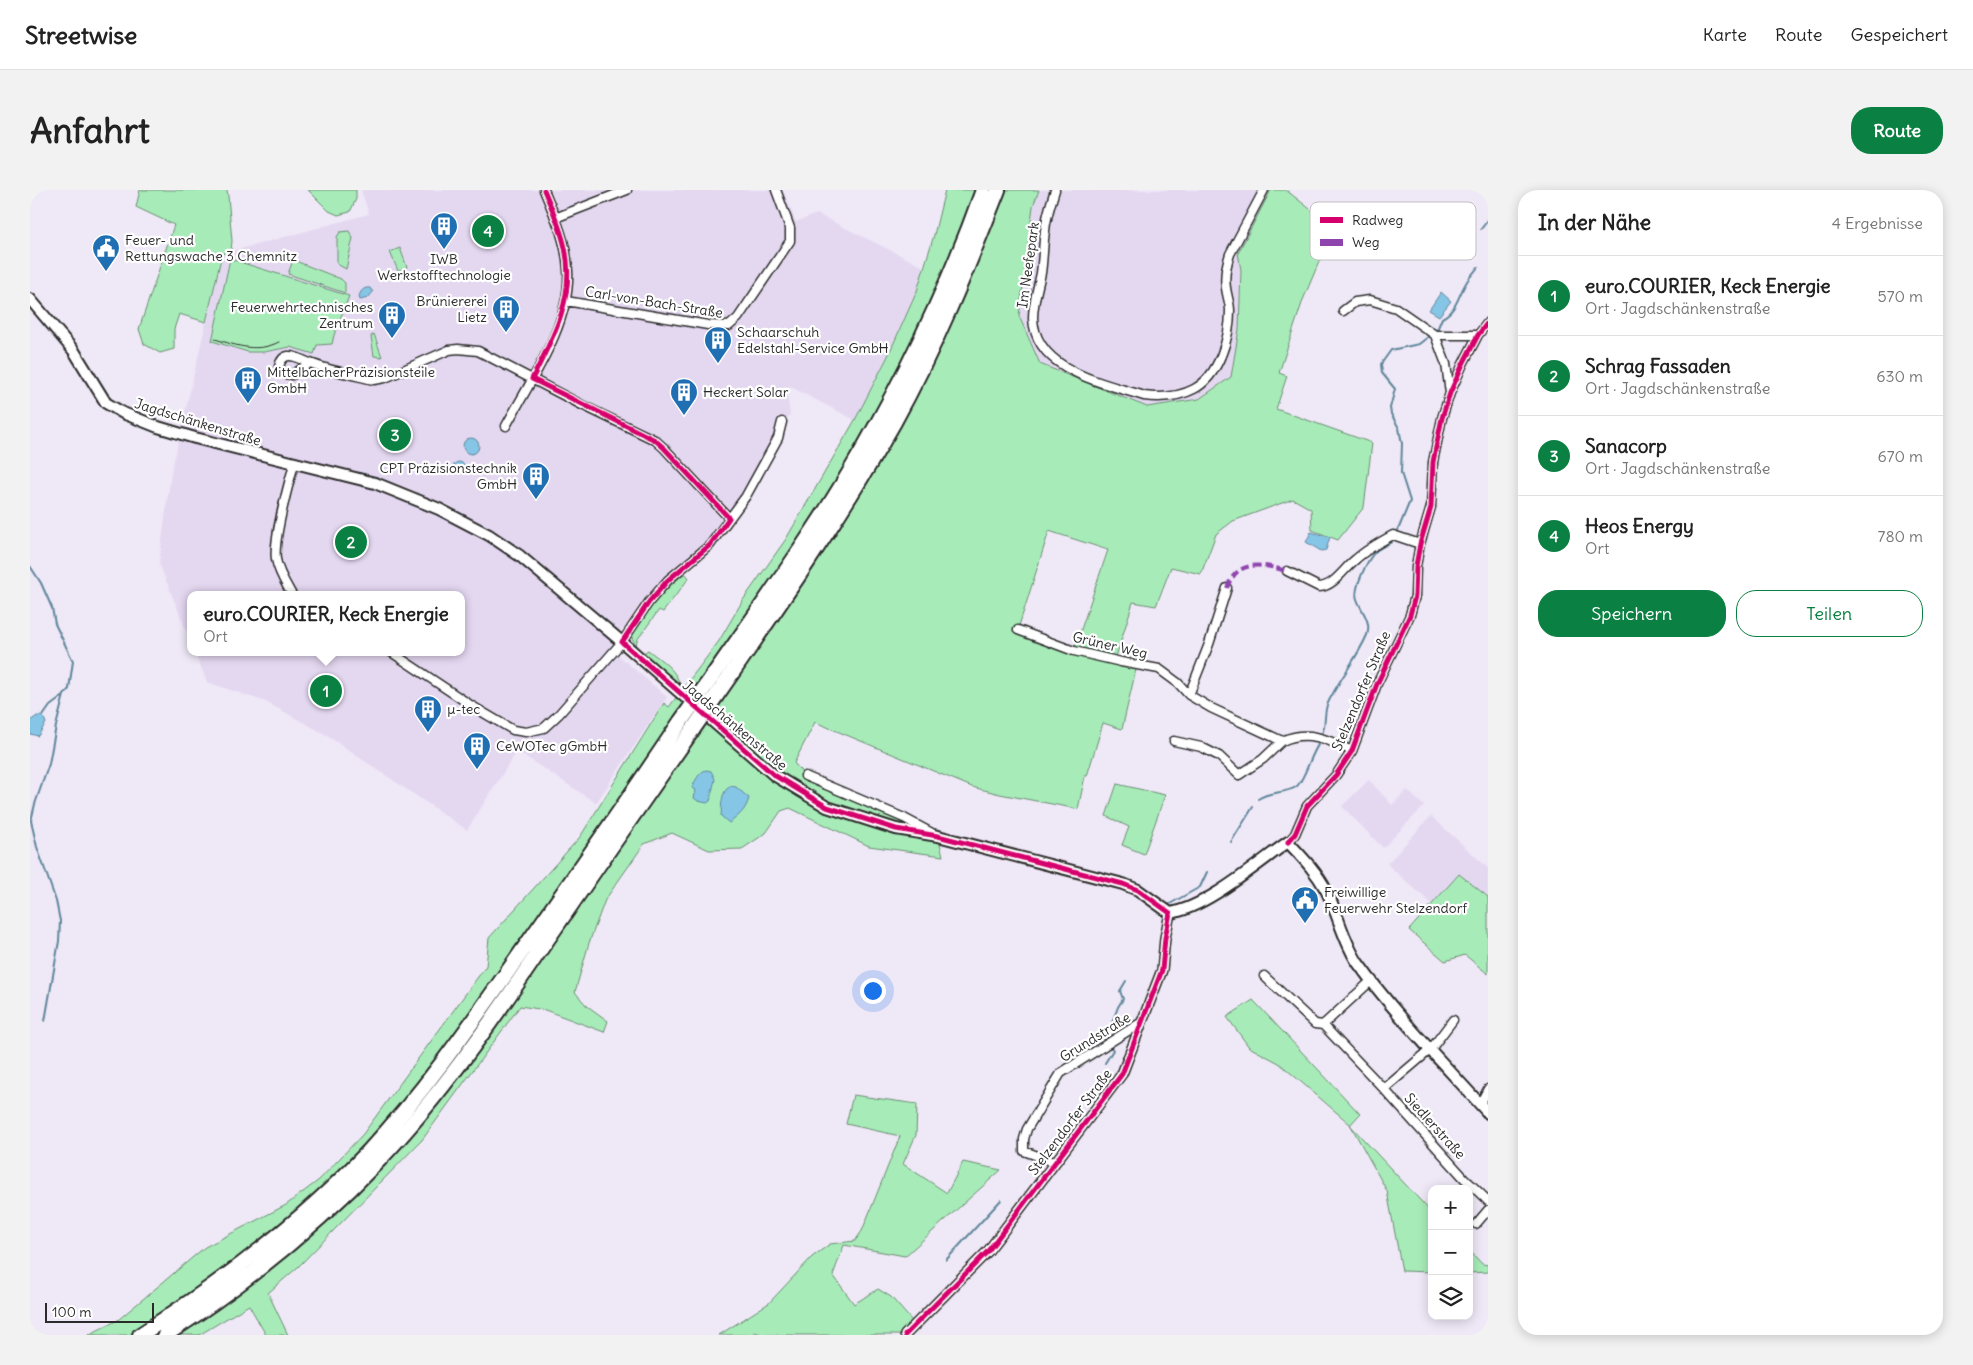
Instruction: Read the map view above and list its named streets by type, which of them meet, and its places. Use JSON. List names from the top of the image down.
{
  "streets": {
    "main road": ["Jagdschänkenstraße", "Stelzendorfer Straße"],
    "street": [
      "Im Neefepark",
      "Carl-von-Bach-Straße",
      "Grüner Weg",
      "Grundstraße",
      "Siedlerstraße"
    ]
  },
  "crossings": [
    ["Jagdschänkenstraße", "Stelzendorfer Straße"],
    ["Stelzendorfer Straße", "Grundstraße"]
  ],
  "places": {
    "building": [
      "IWB Werkstofftechnologie",
      "Brüniererei Lietz",
      "Feuerwehrtechnisches Zentrum",
      "Schaarschuh Edelstahl-Service GmbH",
      "MittelbacherPräzisionsteile GmbH",
      "Heckert Solar",
      "CPT Präzisionstechnik GmbH",
      "µ-tec",
      "CeWOTec gGmbH"
    ],
    "public building": ["Feuer- und Rettungswache 3 Chemnitz", "Freiwillige Feuerwehr Stelzendorf"]
  },
  "legend": ["Radweg", "Weg"],
  "scale_bar": "100 m",
  "page": {
    "header": "Streetwise",
    "nav": ["Karte", "Route", "Gespeichert"],
    "buttons": [
      "Route",
      ["Speichern", "Teilen"]
    ],
    "title": "Anfahrt",
    "heading": ["In der Nähe", "4 Ergebnisse"],
    "pins": [
      "4",
      "3",
      "2",
      "1"
    ],
    "list": [
      {
        "mark": "1",
        "name": "euro.COURIER, Keck Energie",
        "note": "Ort · Jagdschänkenstraße",
        "value": "570 m"
      },
      {
        "mark": "2",
        "name": "Schrag Fassaden",
        "note": "Ort · Jagdschänkenstraße",
        "value": "630 m"
      },
      {
        "mark": "3",
        "name": "Sanacorp",
        "note": "Ort · Jagdschänkenstraße",
        "value": "670 m"
      },
      {
        "mark": "4",
        "name": "Heos Energy",
        "note": "Ort",
        "value": "780 m"
      }
    ],
    "popup": ["euro.COURIER, Keck Energie", "Ort"],
    "map_buttons": ["+", "−"],
    "scale": "100 m"
  }
}
